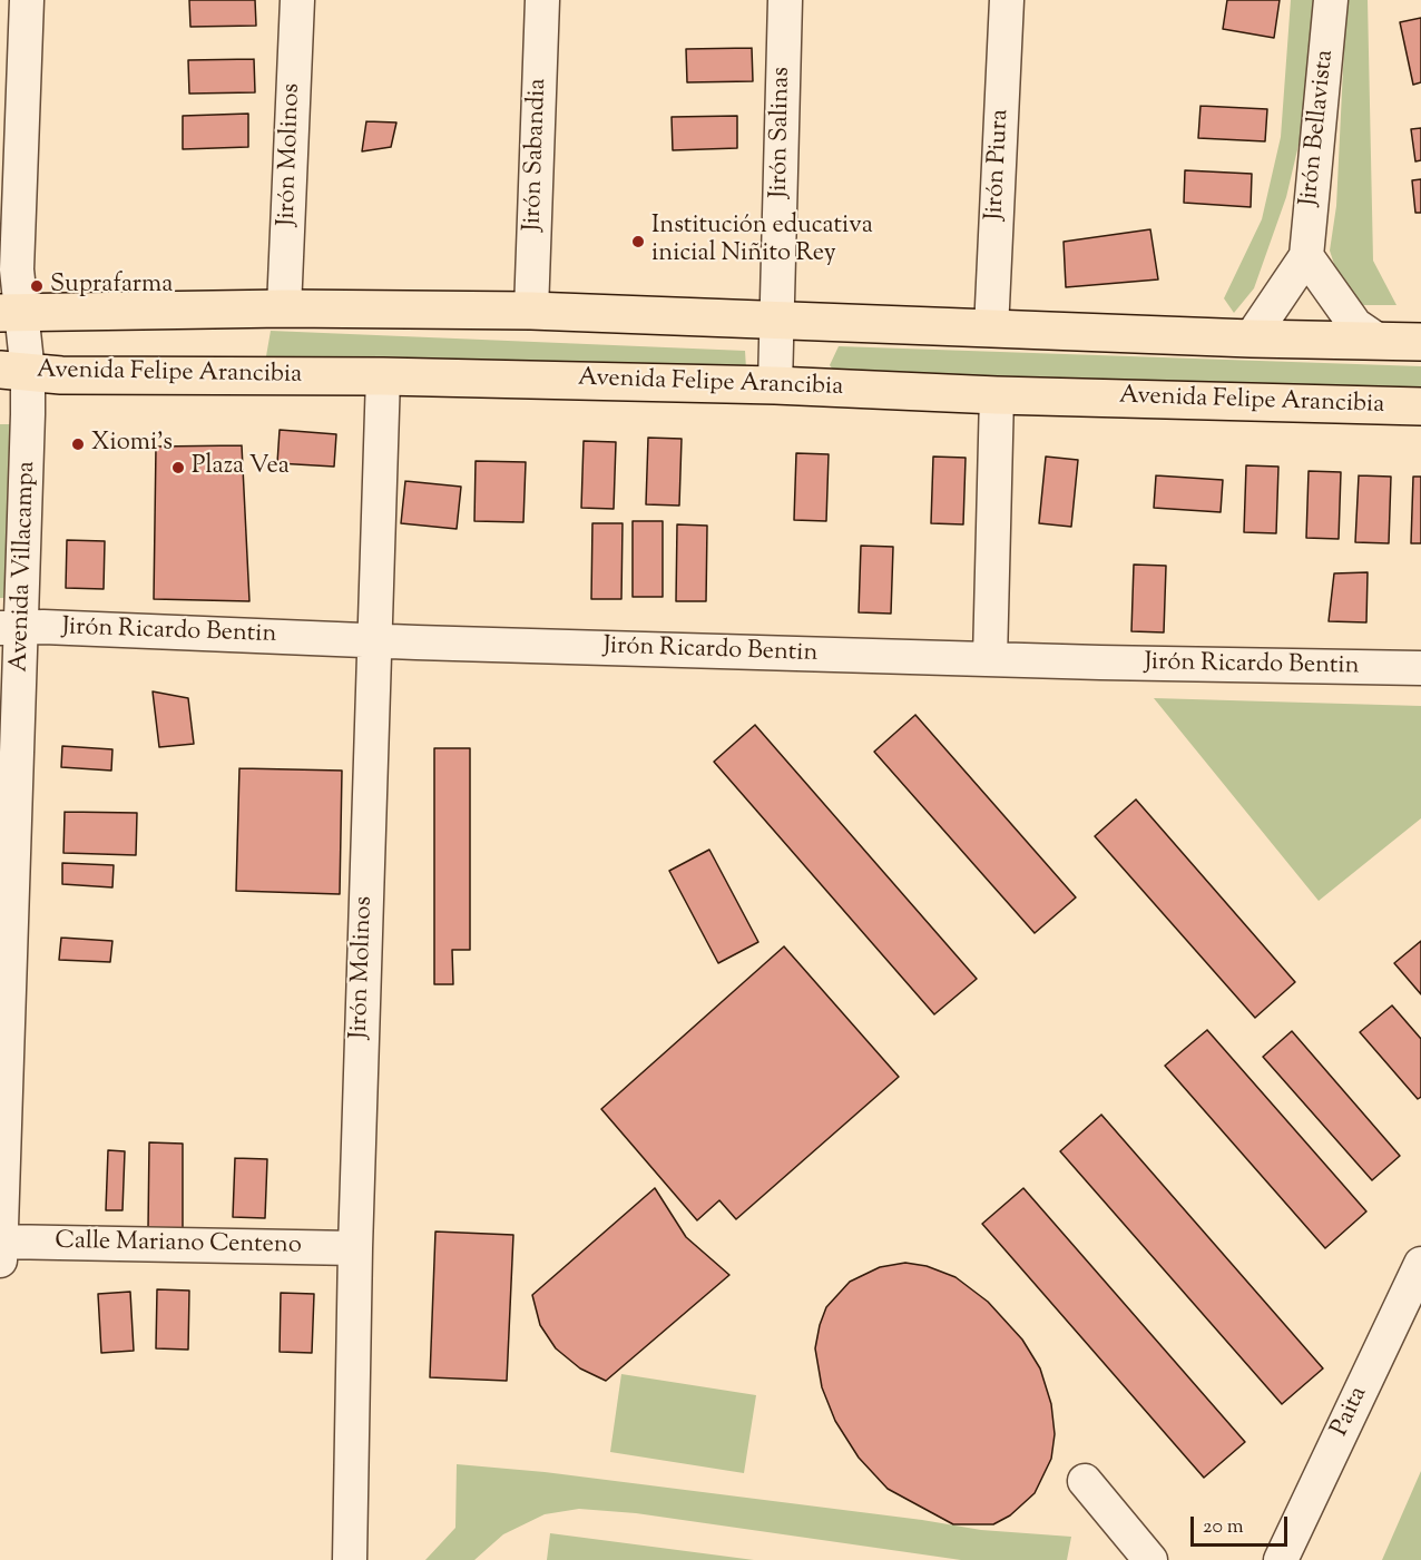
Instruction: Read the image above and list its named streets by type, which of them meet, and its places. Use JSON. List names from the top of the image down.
{
  "streets": {
    "main road": ["Avenida Felipe Arancibia"],
    "street": [
      "Jirón Bellavista",
      "Jirón Salinas",
      "Jirón Molinos",
      "Jirón Sabandia",
      "Jirón Piura",
      "Avenida Villacampa",
      "Jirón Ricardo Bentin",
      "Calle Mariano Centeno",
      "Paita"
    ]
  },
  "crossings": [
    ["Jirón Salinas", "Avenida Felipe Arancibia"],
    ["Jirón Molinos", "Avenida Felipe Arancibia"],
    ["Jirón Molinos", "Jirón Ricardo Bentin"],
    ["Jirón Molinos", "Calle Mariano Centeno"],
    ["Avenida Felipe Arancibia", "Avenida Villacampa"],
    ["Avenida Villacampa", "Jirón Ricardo Bentin"],
    ["Avenida Villacampa", "Calle Mariano Centeno"]
  ],
  "places": [
    "Institución educativa inicial Niñito Rey",
    "Suprafarma",
    "Xiomi's",
    "Plaza Vea"
  ],
  "scale_bar": "20 m"
}
